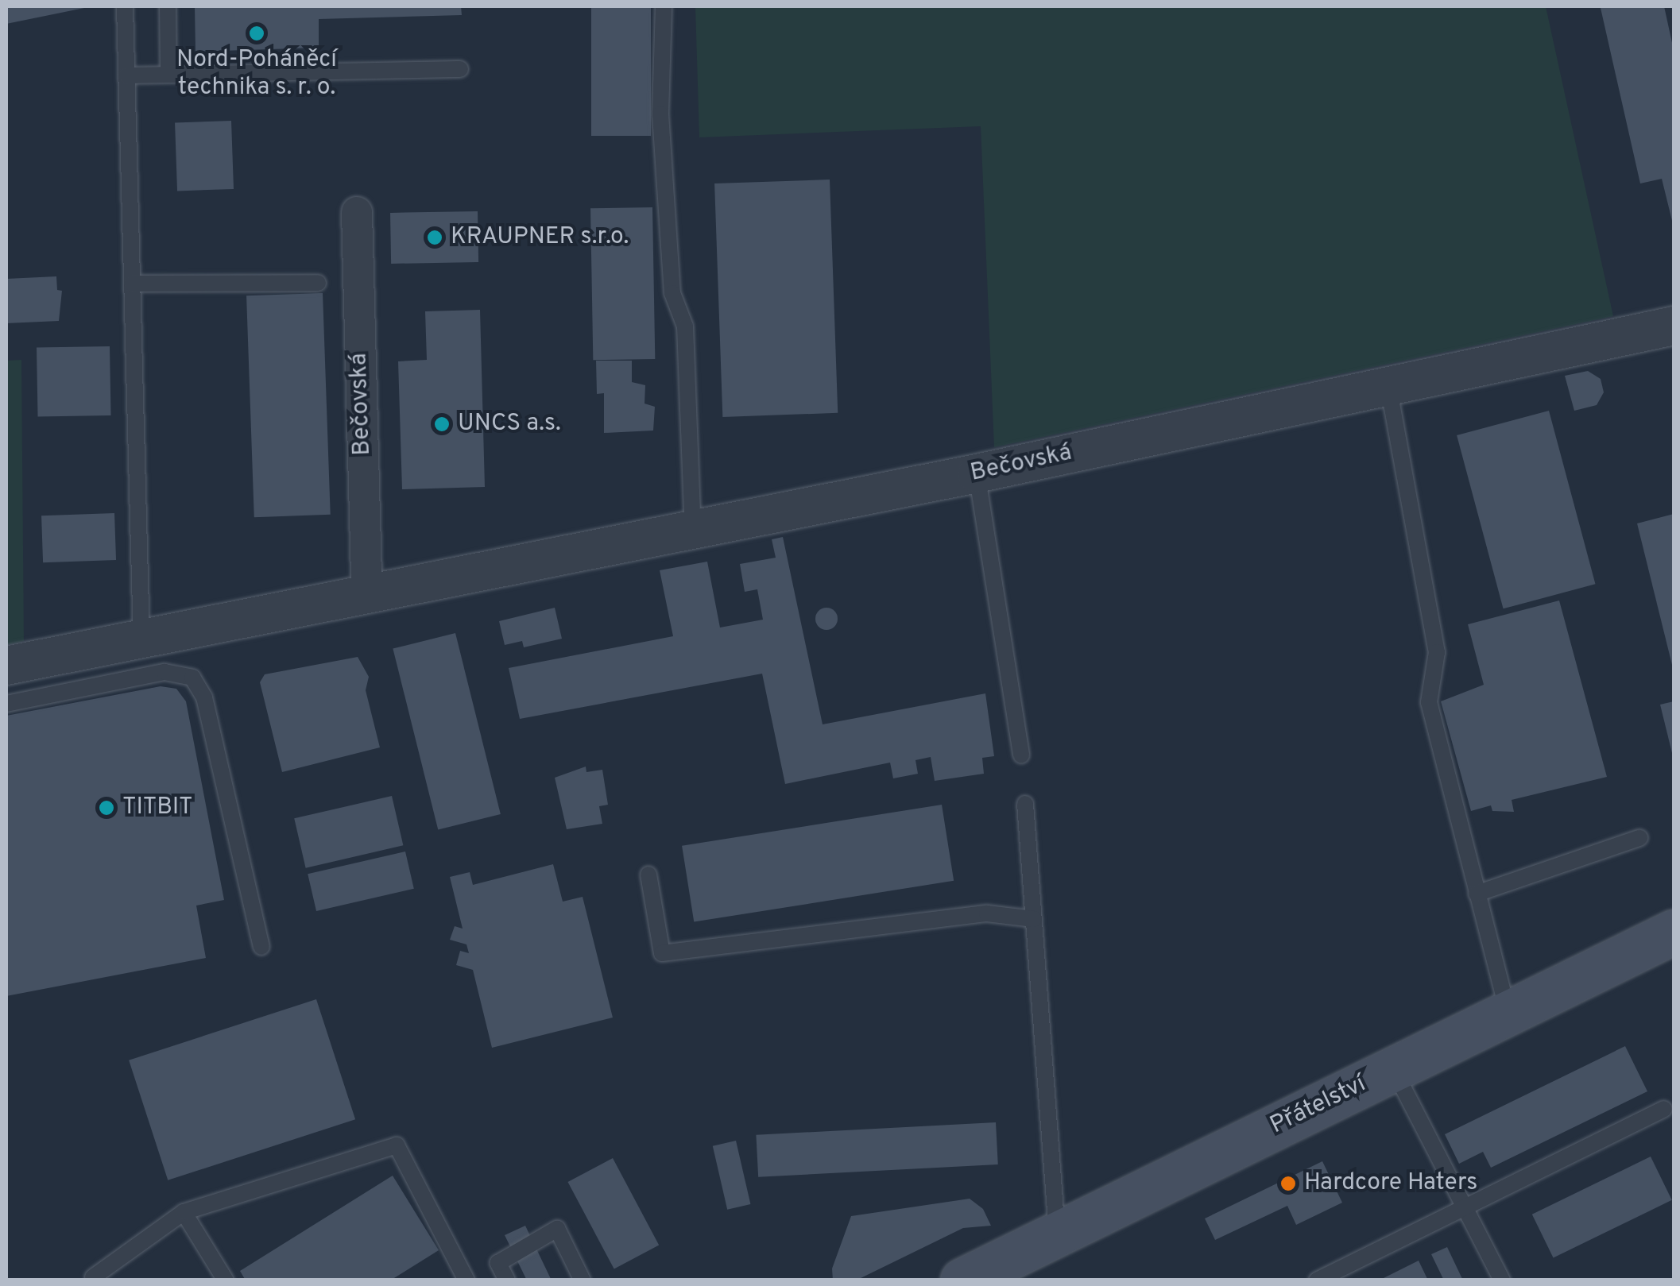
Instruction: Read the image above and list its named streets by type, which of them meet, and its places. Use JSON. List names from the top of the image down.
{
  "streets": {
    "main road": ["Přátelství"],
    "street": ["Bečovská"]
  },
  "places": [
    "Nord-Poháněcí technika s. r. o.",
    "KRAUPNER s.r.o.",
    "UNCS a.s.",
    "TITBIT",
    "Hardcore Haters"
  ]
}
